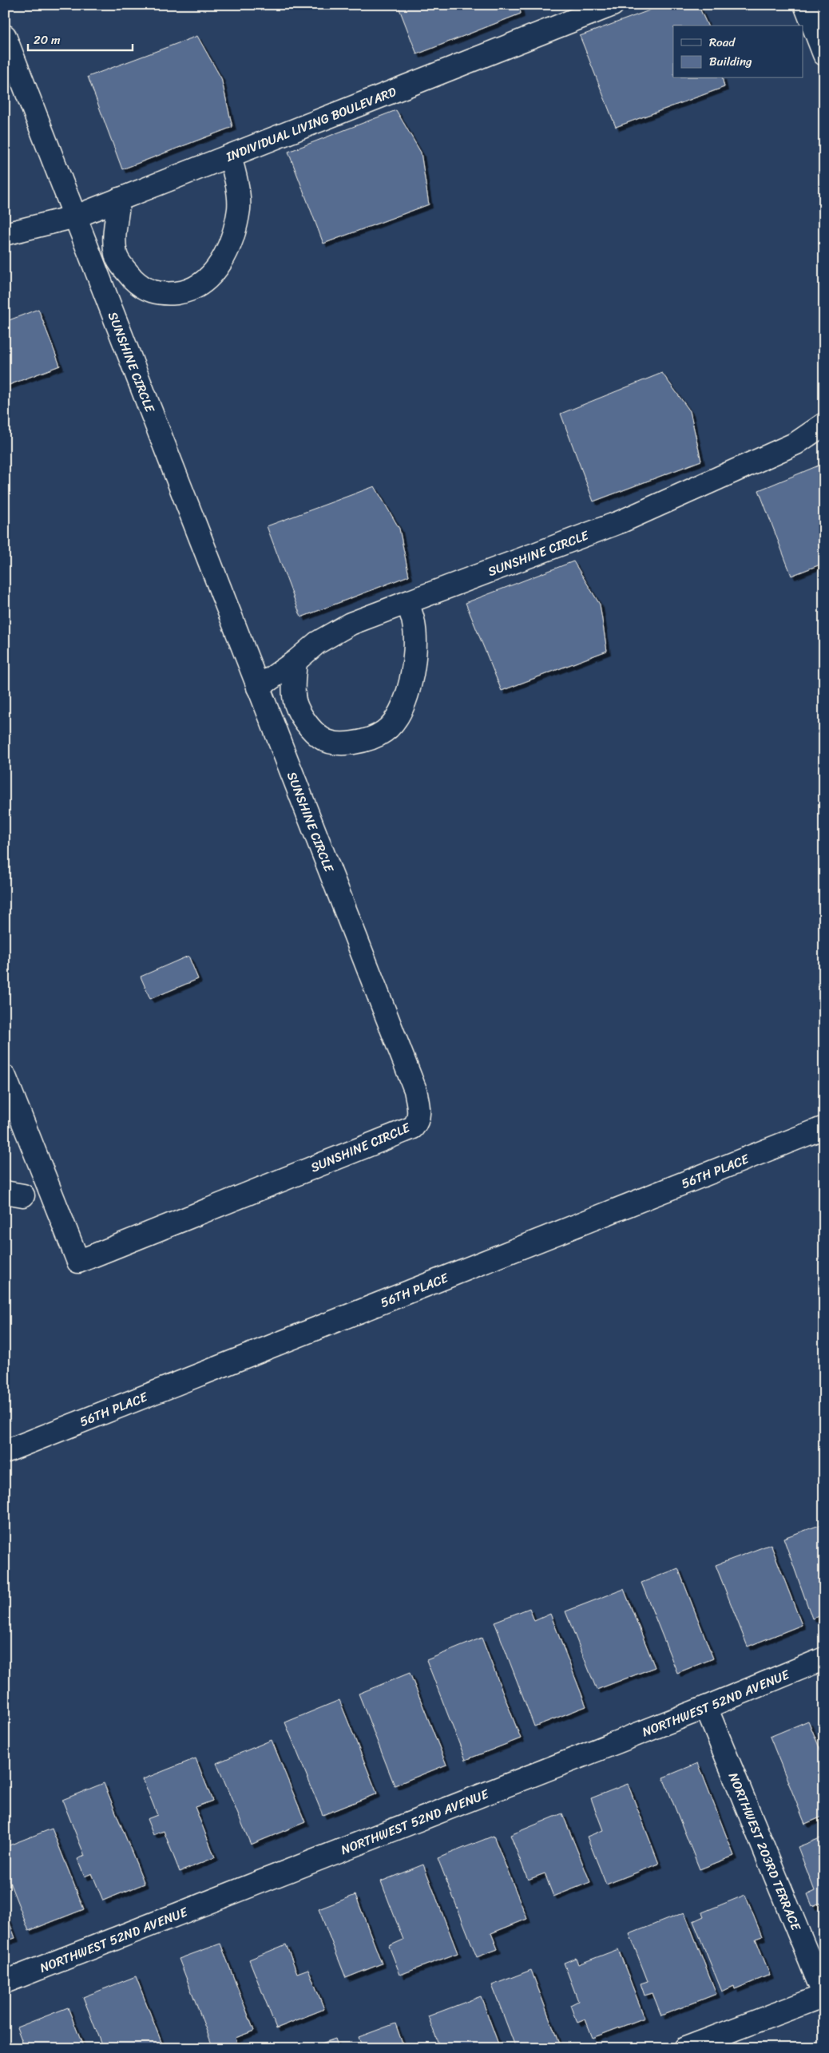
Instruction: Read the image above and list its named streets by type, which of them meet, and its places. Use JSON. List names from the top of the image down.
{
  "streets": {
    "street": [
      "INDIVIDUAL LIVING BOULEVARD",
      "SUNSHINE CIRCLE",
      "56TH PLACE",
      "NORTHWEST 52ND AVENUE",
      "NORTHWEST 203RD TERRACE"
    ]
  },
  "crossings": [
    ["INDIVIDUAL LIVING BOULEVARD", "SUNSHINE CIRCLE"],
    ["NORTHWEST 52ND AVENUE", "NORTHWEST 203RD TERRACE"]
  ],
  "legend": ["Road", "Building"],
  "scale_bar": "20 m"
}
